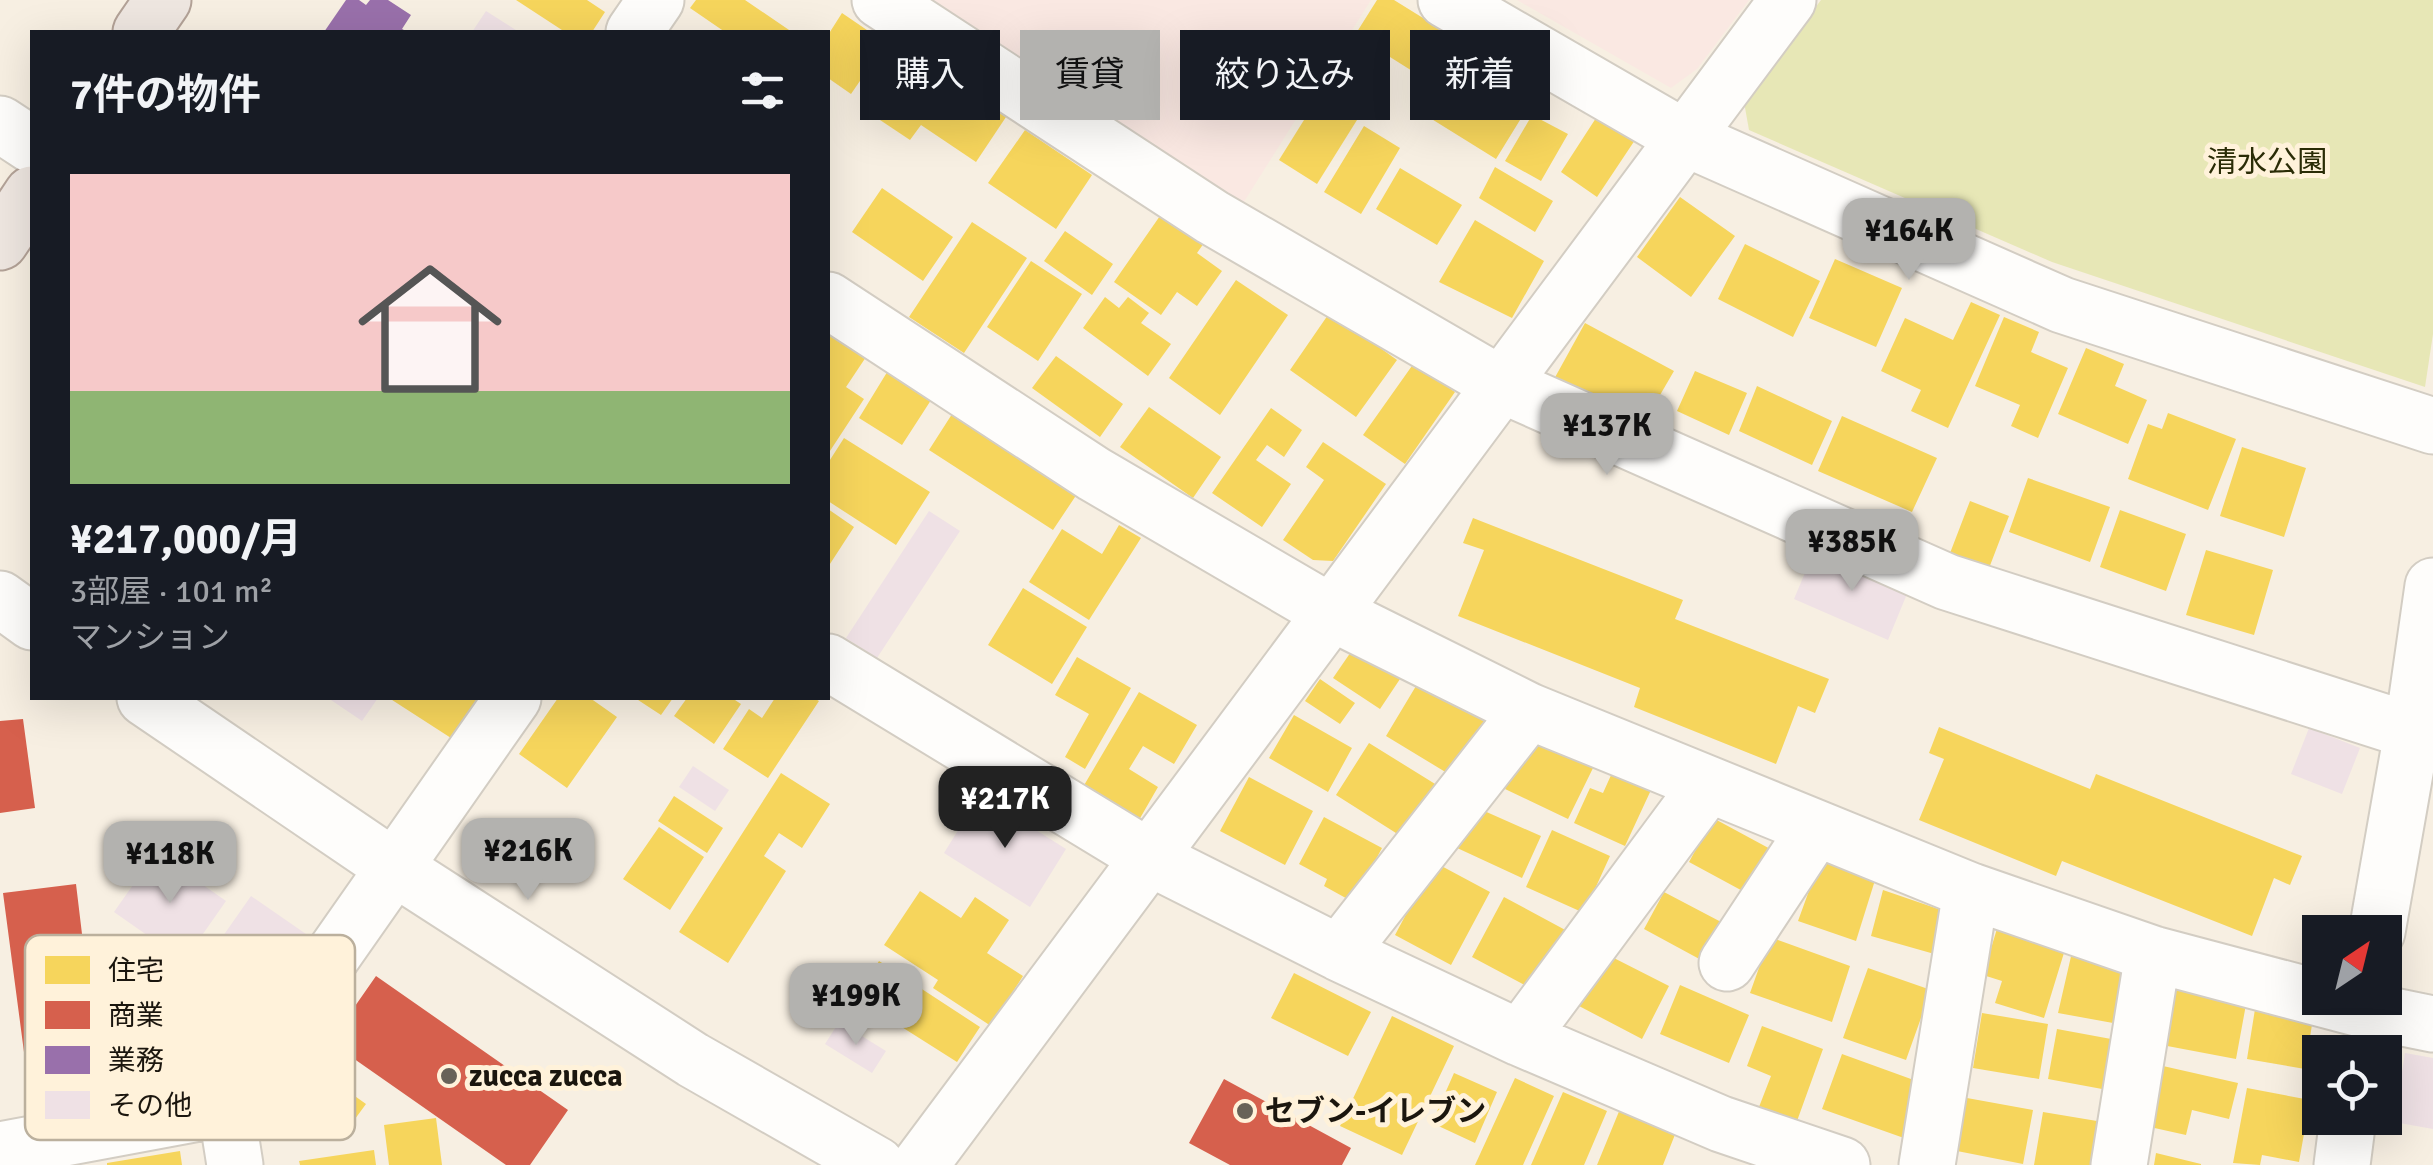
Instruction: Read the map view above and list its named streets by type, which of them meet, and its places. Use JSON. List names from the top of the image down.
{
  "parks": ["清水公園"],
  "places": ["zucca zucca", "セブン-イレブン"],
  "legend": [
    "住宅",
    "商業",
    "業務",
    "その他"
  ],
  "north": "top right",
  "page": {
    "chip": [
      "購入",
      "賃貸",
      "絞り込み",
      "新着"
    ],
    "heading": "7件の物件",
    "list": [
      {
        "name": "¥217,000/月",
        "note": "3部屋 · 101 m² · マンション"
      }
    ],
    "price": [
      "¥164K",
      "¥137K",
      "¥385K",
      "¥217K",
      "¥216K",
      "¥118K",
      "¥199K"
    ]
  }
}
